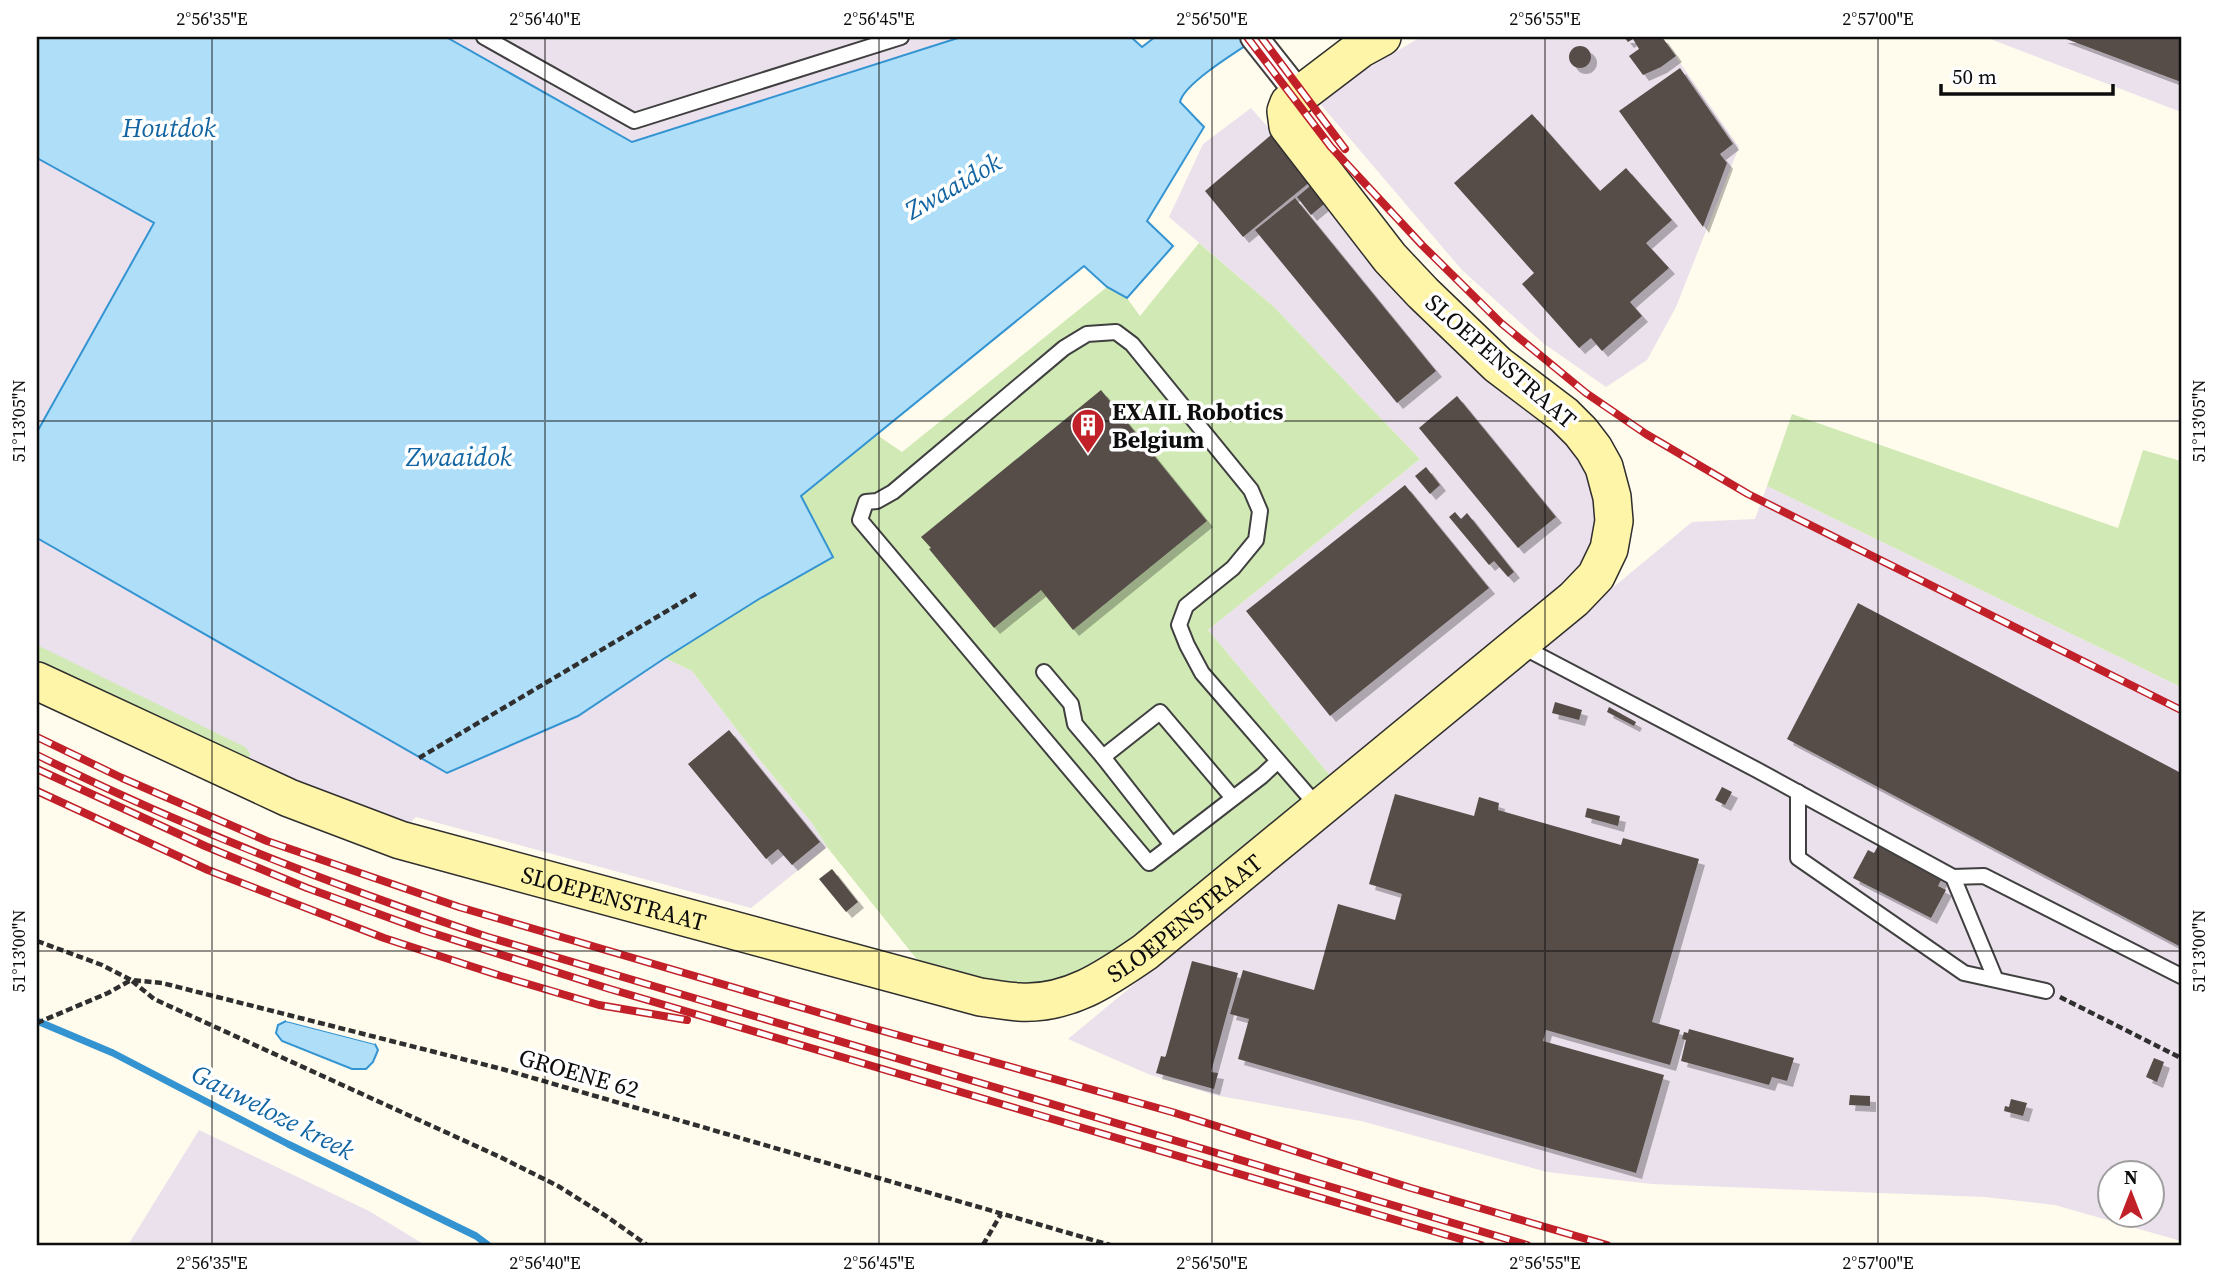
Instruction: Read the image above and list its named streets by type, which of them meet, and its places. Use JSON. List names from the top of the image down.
{
  "streets": {
    "street": ["SLOEPENSTRAAT"],
    "path": ["GROENE 62"]
  },
  "water": ["Houtdok", "Zwaaidok", "Gauweloze kreek"],
  "places": {
    "building": ["EXAIL Robotics Belgium"]
  },
  "scale_bar": "50 m",
  "north": "top",
  "coordinates": [
    "2°56'35\"E",
    "2°56'40\"E",
    "2°56'45\"E",
    "2°56'50\"E",
    "2°56'55\"E",
    "2°57'00\"E",
    "51°13'05\"N",
    "51°13'00\"N"
  ]
}
